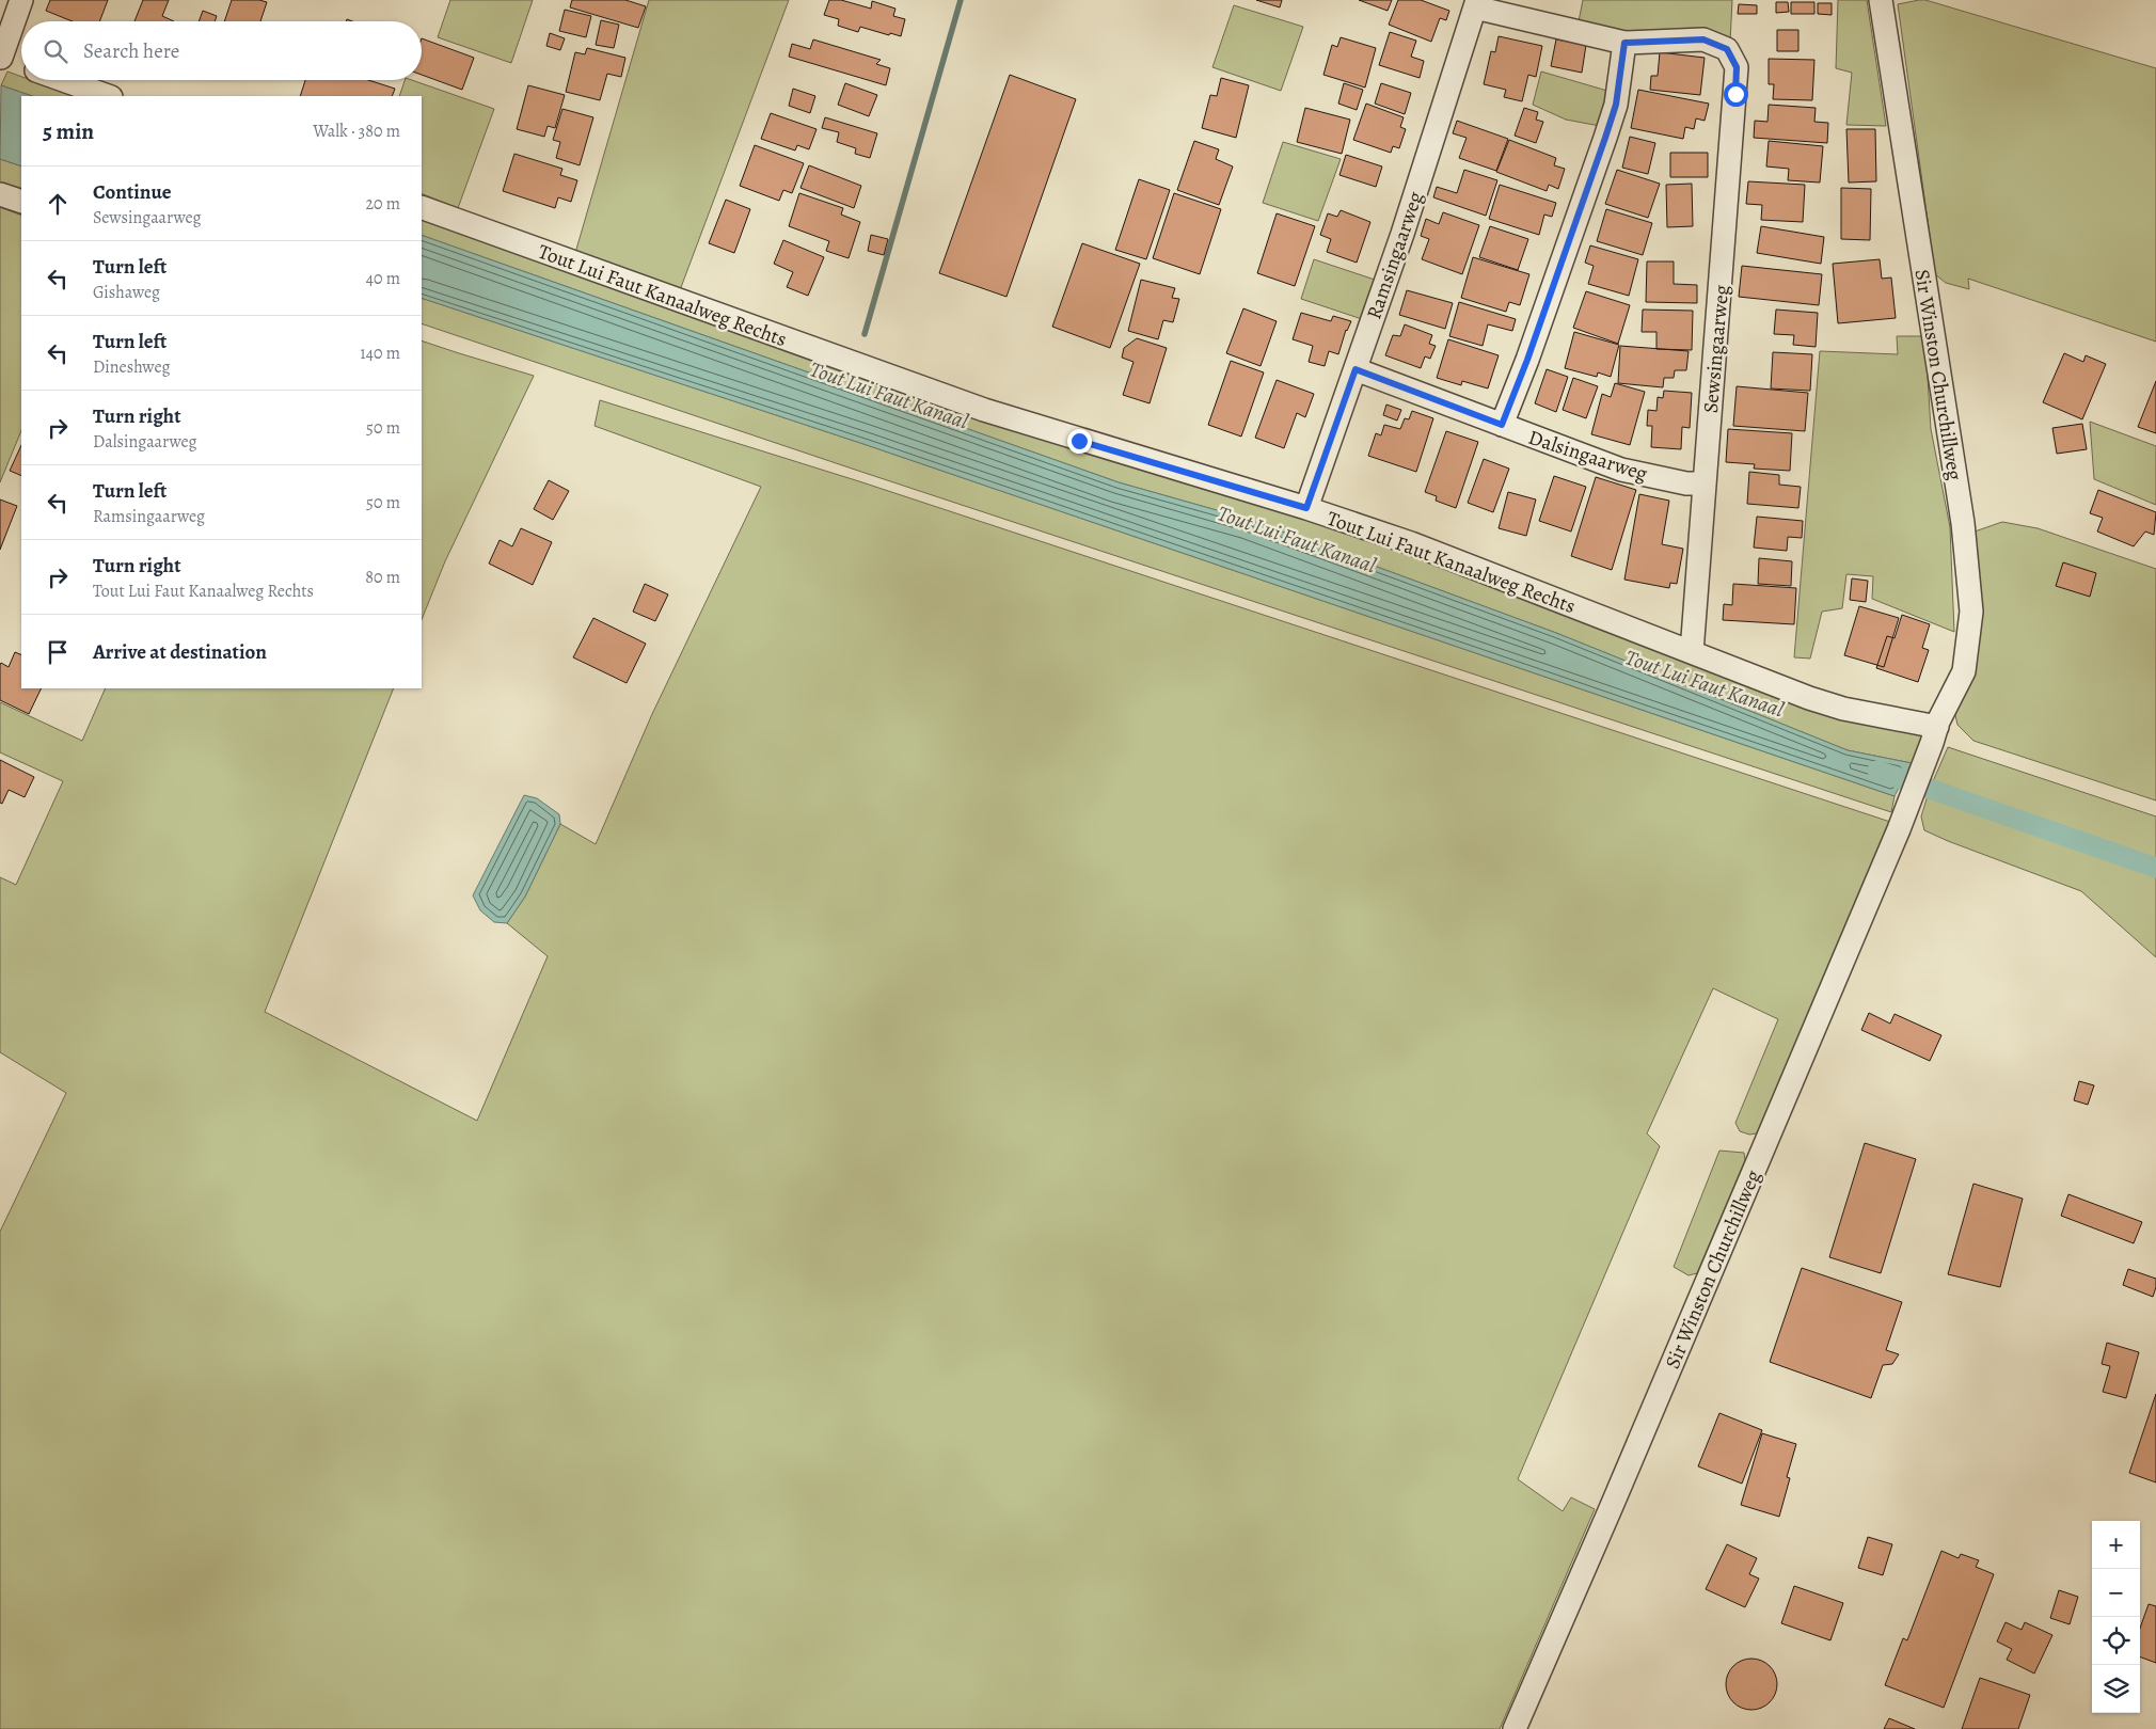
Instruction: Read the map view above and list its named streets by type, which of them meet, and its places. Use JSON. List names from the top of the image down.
{
  "streets": {
    "street": [
      "Ramsingaarweg",
      "Tout Lui Faut Kanaalweg Rechts",
      "Sewsingaarweg",
      "Sir Winston Churchillweg",
      "Dalsingaarweg"
    ]
  },
  "crossings": [
    ["Ramsingaarweg", "Tout Lui Faut Kanaalweg Rechts"],
    ["Ramsingaarweg", "Dalsingaarweg"],
    ["Tout Lui Faut Kanaalweg Rechts", "Sewsingaarweg"],
    ["Tout Lui Faut Kanaalweg Rechts", "Sir Winston Churchillweg"],
    ["Sewsingaarweg", "Dalsingaarweg"]
  ],
  "water": ["Tout Lui Faut Kanaal"],
  "page": {
    "search": "Search here",
    "heading": ["5 min", "Walk · 380 m"],
    "list": [
      ["Continue", "Sewsingaarweg", "20 m"],
      ["Turn left", "Gishaweg", "40 m"],
      ["Turn left", "Dineshweg", "140 m"],
      ["Turn right", "Dalsingaarweg", "50 m"],
      ["Turn left", "Ramsingaarweg", "50 m"],
      ["Turn right", "Tout Lui Faut Kanaalweg Rechts", "80 m"],
      "Arrive at destination"
    ],
    "map_buttons": ["+", "−"]
  }
}
